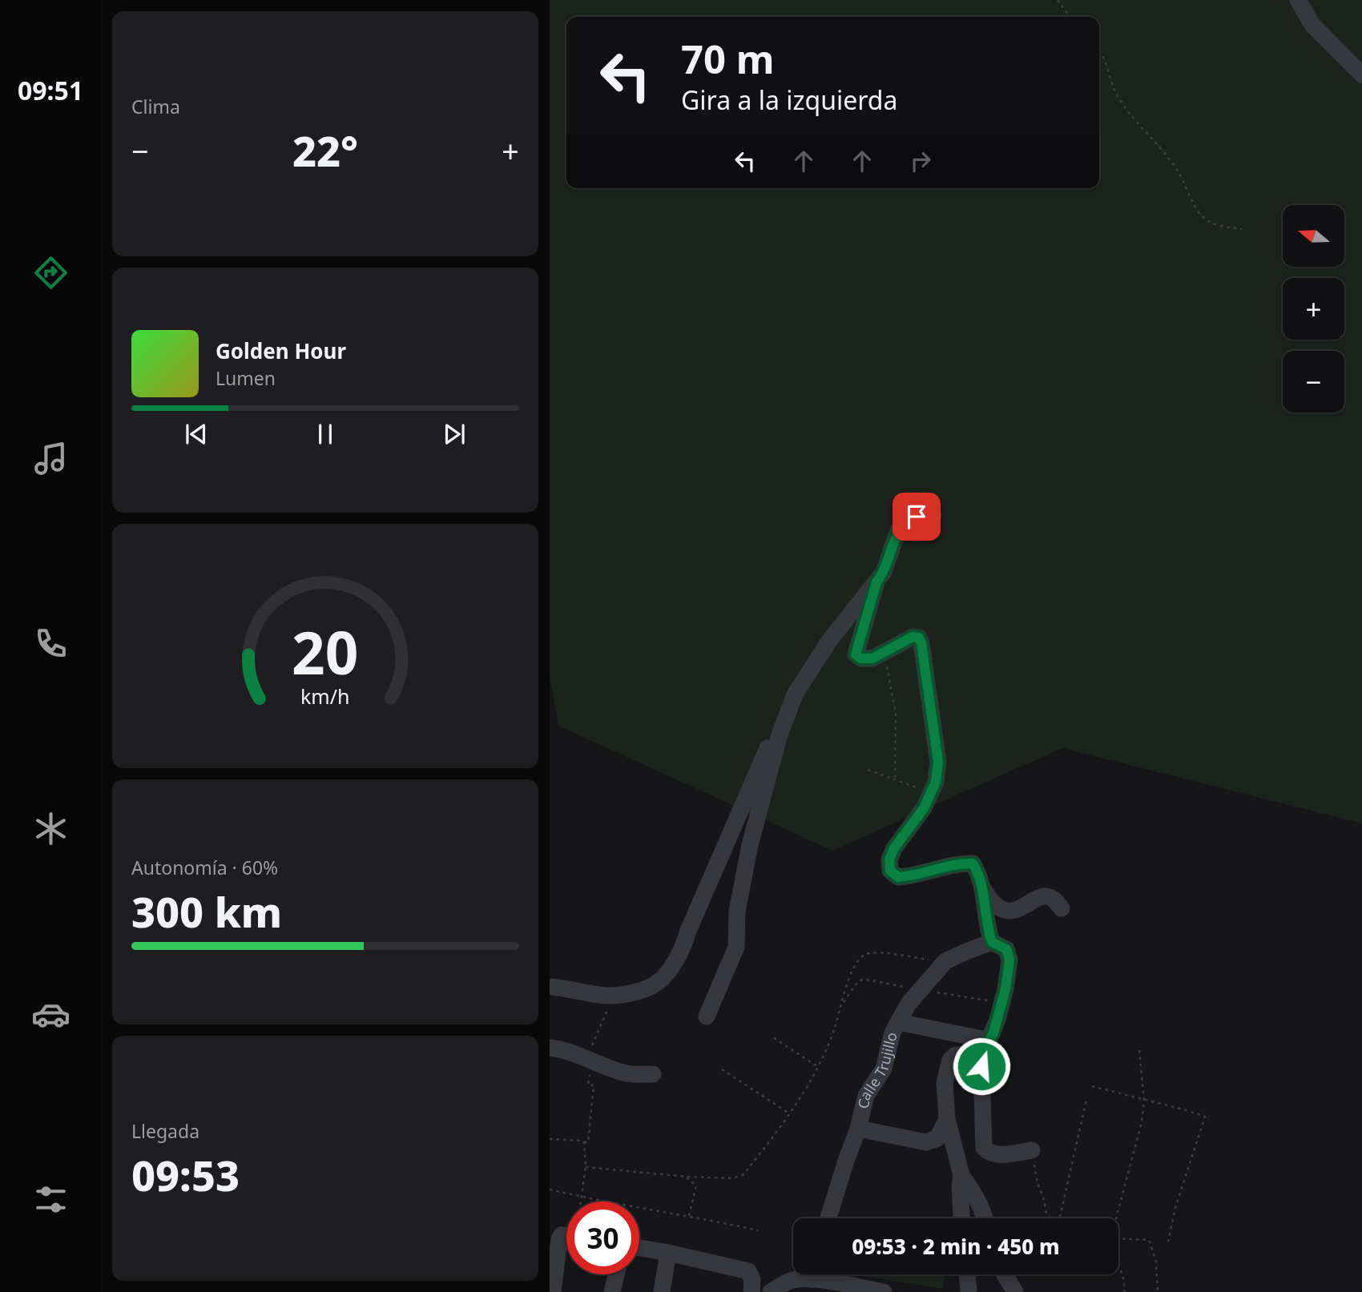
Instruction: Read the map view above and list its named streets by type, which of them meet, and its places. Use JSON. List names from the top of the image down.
{
  "streets": {
    "street": ["Calle Trujillo"]
  },
  "north": "left",
  "page": {
    "tabs": "09:51",
    "tile": [
      "Clima",
      ["Autonomía · 60%", "300 km"],
      ["Llegada", "09:53"]
    ],
    "turn": ["70 m", "Gira a la izquierda"],
    "heat": ["−", "22°", "+"],
    "map_buttons": ["+", "−"],
    "song": ["Golden Hour", "Lumen"],
    "limit": "30",
    "trip": "09:53 · 2 min · 450 m",
    "gauge": ["20", "km/h"]
  }
}
